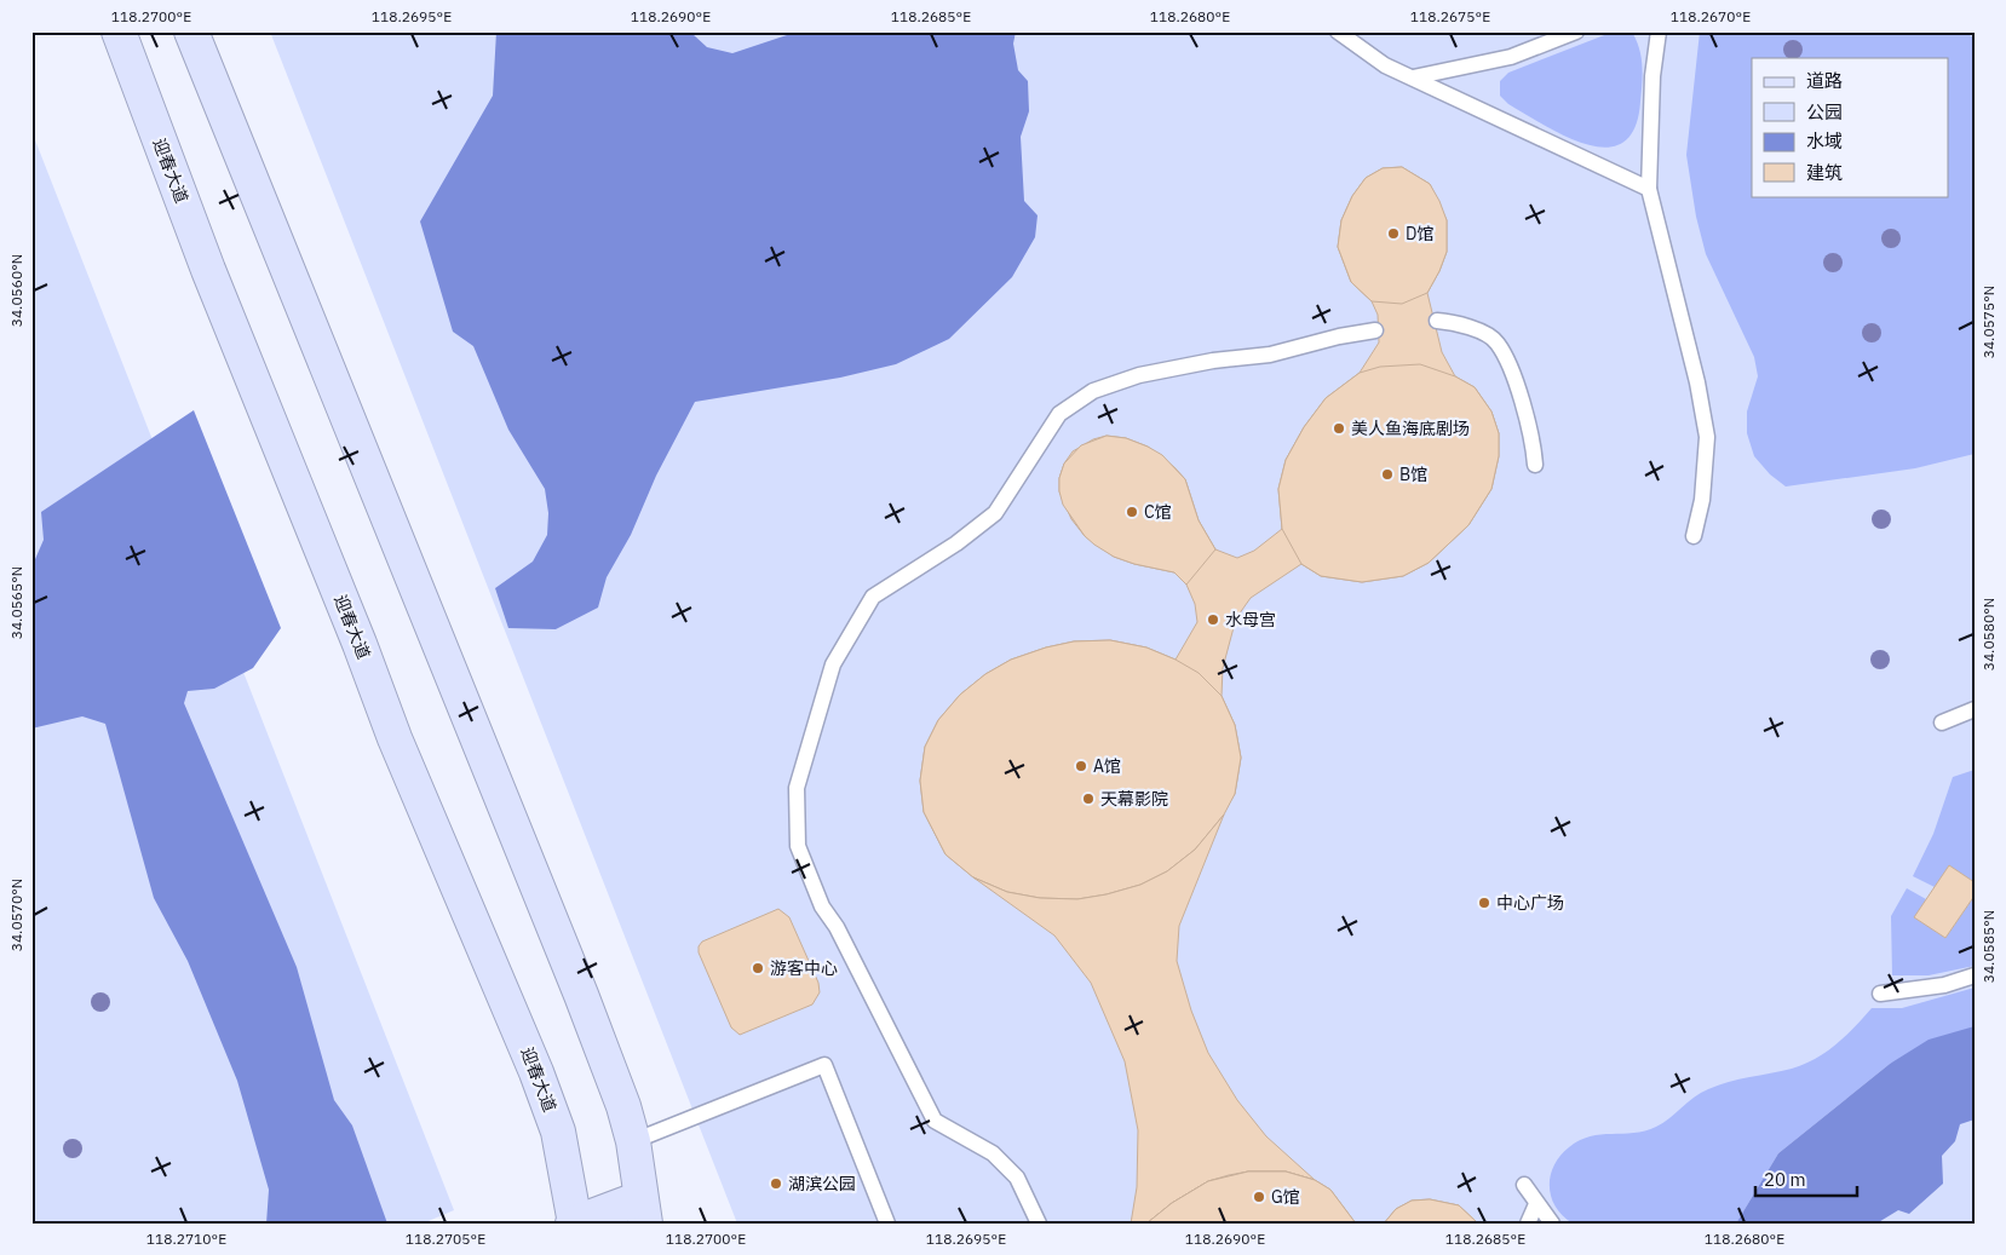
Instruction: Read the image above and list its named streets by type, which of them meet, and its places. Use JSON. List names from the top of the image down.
{
  "streets": {
    "main road": ["迎春大道"]
  },
  "places": [
    "D馆",
    "美人鱼海底剧场",
    "B馆",
    "C馆",
    "水母宫",
    "A馆",
    "天幕影院",
    "中心广场",
    "游客中心",
    "湖滨公园",
    "G馆"
  ],
  "legend": [
    "道路",
    "公园",
    "水域",
    "建筑"
  ],
  "scale_bar": "20 m",
  "coordinates": [
    "118.2700°E",
    "118.2695°E",
    "118.2690°E",
    "118.2685°E",
    "118.2680°E",
    "118.2675°E",
    "118.2670°E",
    "34.0560°N",
    "34.0575°N",
    "34.0565°N",
    "34.0580°N",
    "34.0570°N",
    "34.0585°N",
    "118.2710°E",
    "118.2705°E"
  ]
}
